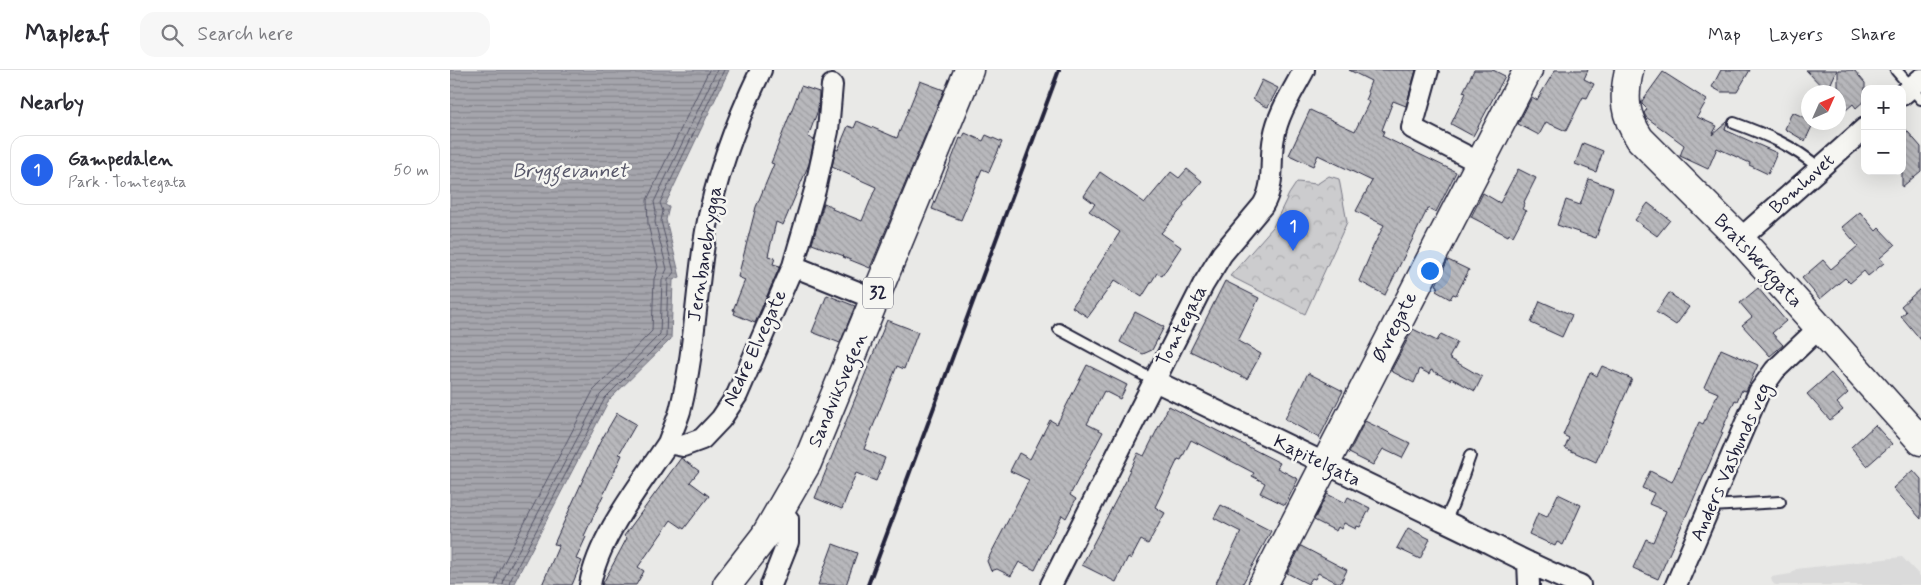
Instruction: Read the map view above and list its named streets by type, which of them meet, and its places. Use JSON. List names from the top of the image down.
{
  "streets": {
    "street": [
      "Bomhovet",
      "Jernbanebrygga",
      "Bratsberggata",
      "32",
      "Tomtegata",
      "Øvregate",
      "Nedre Elvegate",
      "Sandviksvegen",
      "Kapitelgata",
      "Anders Vasbunds veg"
    ]
  },
  "crossings": [
    ["Bomhovet", "Bratsberggata"],
    ["Jernbanebrygga", "Nedre Elvegate"],
    ["Bratsberggata", "Anders Vasbunds veg"],
    ["Tomtegata", "Kapitelgata"],
    ["Øvregate", "Kapitelgata"]
  ],
  "water": ["Bryggevannet"],
  "north": "top right",
  "page": {
    "header": "Mapleaf",
    "search": "Search here",
    "nav": ["Map", "Layers", "Share"],
    "heading": "Nearby",
    "map_buttons": ["+", "−"],
    "list": [
      {
        "mark": "1",
        "name": "Gampedalen",
        "note": "Park · Tomtegata",
        "value": "50 m"
      }
    ],
    "pins": "1"
  }
}
